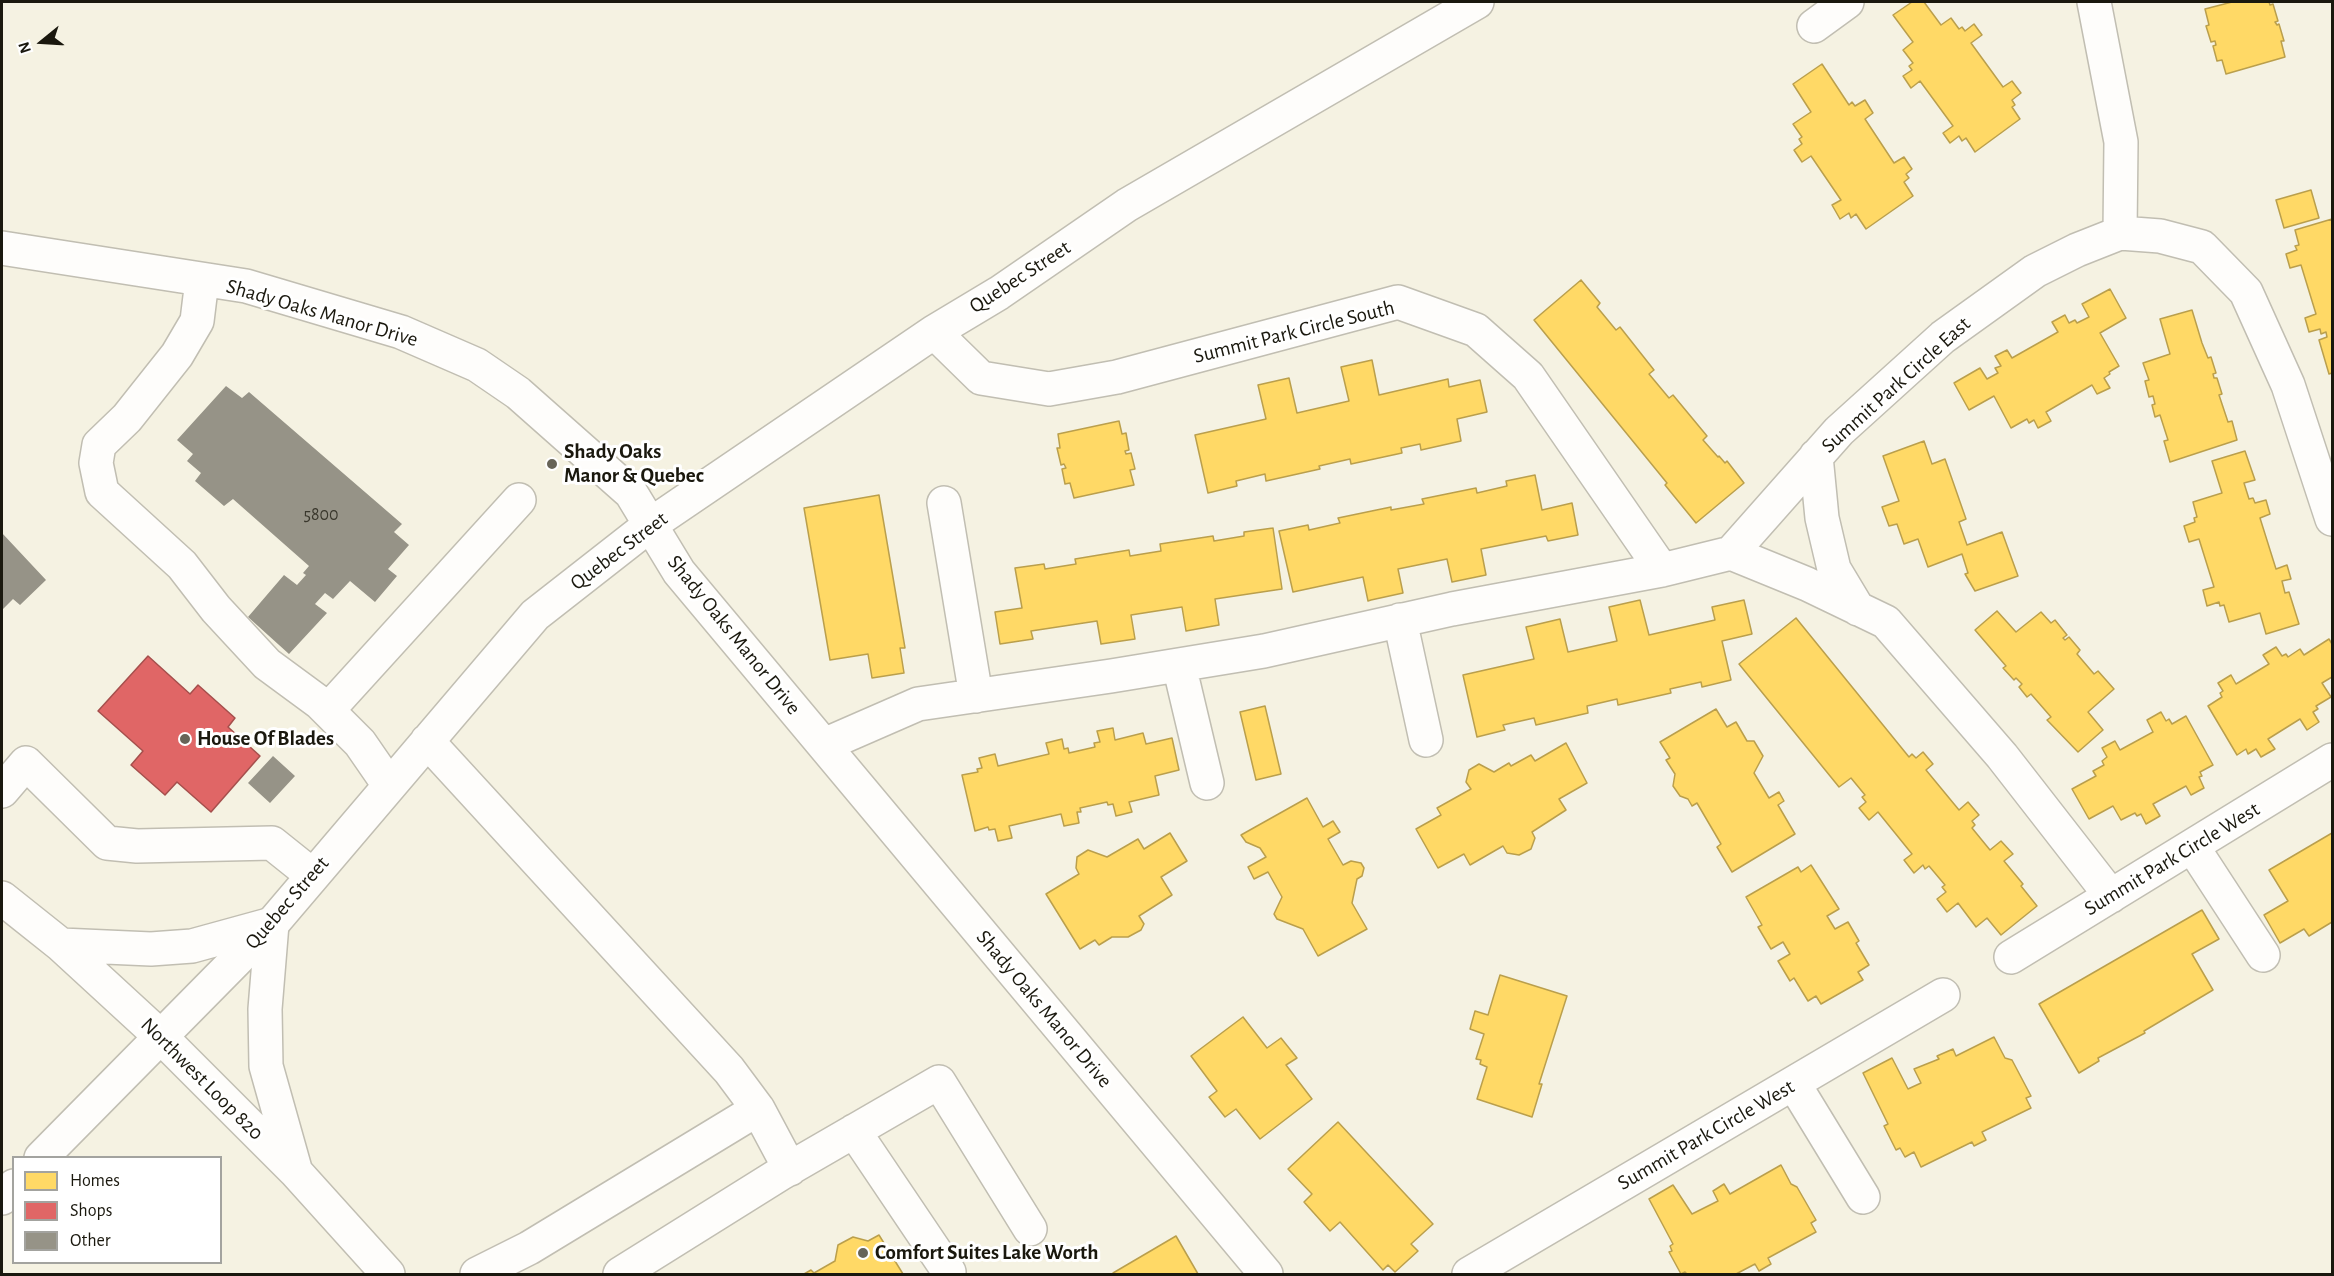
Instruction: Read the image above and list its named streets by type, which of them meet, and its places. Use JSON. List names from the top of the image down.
{
  "streets": {
    "street": [
      "Quebec Street",
      "Shady Oaks Manor Drive",
      "Summit Park Circle South",
      "Summit Park Circle East",
      "Summit Park Circle West",
      "Northwest Loop 820"
    ]
  },
  "crossings": [
    ["Quebec Street", "Shady Oaks Manor Drive"],
    ["Quebec Street", "Summit Park Circle South"],
    ["Quebec Street", "Northwest Loop 820"]
  ],
  "places": ["Shady Oaks Manor & Quebec", "House Of Blades", "Comfort Suites Lake Worth"],
  "house_numbers": ["5800"],
  "legend": ["Homes", "Shops", "Other"],
  "north": "left"
}
